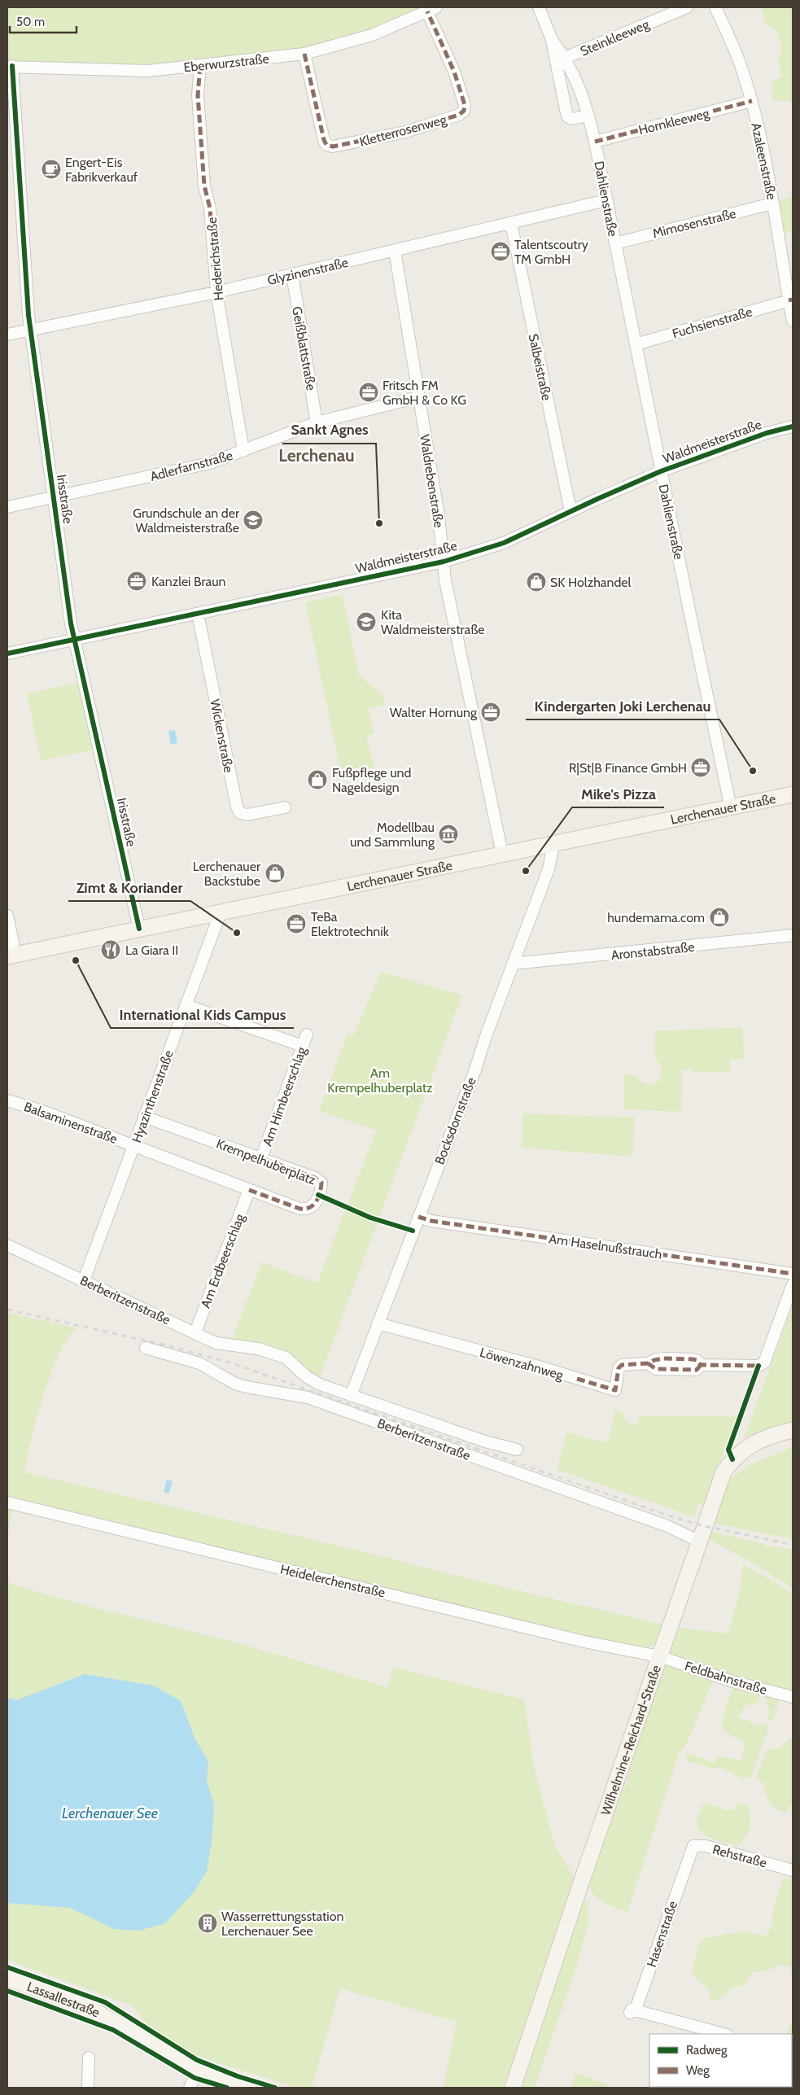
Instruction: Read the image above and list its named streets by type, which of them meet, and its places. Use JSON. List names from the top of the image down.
{
  "streets": {
    "street": [
      "Steinkleeweg",
      "Eberwurzstraße",
      "Hornkleeweg",
      "Kletterrosenweg",
      "Azaleenstraße",
      "Dahlienstraße",
      "Mimosenstraße",
      "Hederichstraße",
      "Glyzinenstraße",
      "Fuchsienstraße",
      "Geißblattstraße",
      "Salbeistraße",
      "Waldmeisterstraße",
      "Adlerfarnstraße",
      "Waldrebenstraße",
      "Irisstraße",
      "Wickenstraße",
      "Lerchenauer Straße",
      "Aronstabstraße",
      "Hyazinthenstraße",
      "Am Himbeerschlag",
      "Bocksdornstraße",
      "Balsaminenstraße",
      "Krempelhuberplatz",
      "Am Haselnußstrauch",
      "Am Erdbeerschlag",
      "Berberitzenstraße",
      "Löwenzahnweg",
      "Heidelerchenstraße",
      "Feldbahnstraße",
      "Wilhelmine-Reichard-Straße",
      "Rehstraße",
      "Hasenstraße",
      "Lassallestraße"
    ]
  },
  "crossings": [
    ["Steinkleeweg", "Dahlienstraße"],
    ["Eberwurzstraße", "Kletterrosenweg"],
    ["Eberwurzstraße", "Hederichstraße"],
    ["Eberwurzstraße", "Irisstraße"],
    ["Hornkleeweg", "Azaleenstraße"],
    ["Hornkleeweg", "Dahlienstraße"],
    ["Azaleenstraße", "Mimosenstraße"],
    ["Azaleenstraße", "Fuchsienstraße"],
    ["Dahlienstraße", "Mimosenstraße"],
    ["Dahlienstraße", "Glyzinenstraße"],
    ["Dahlienstraße", "Fuchsienstraße"],
    ["Dahlienstraße", "Waldmeisterstraße"],
    ["Dahlienstraße", "Lerchenauer Straße"],
    ["Hederichstraße", "Glyzinenstraße"],
    ["Hederichstraße", "Adlerfarnstraße"],
    ["Glyzinenstraße", "Geißblattstraße"],
    ["Glyzinenstraße", "Salbeistraße"],
    ["Glyzinenstraße", "Waldrebenstraße"],
    ["Glyzinenstraße", "Irisstraße"],
    ["Geißblattstraße", "Adlerfarnstraße"],
    ["Salbeistraße", "Waldmeisterstraße"],
    ["Waldmeisterstraße", "Waldrebenstraße"],
    ["Waldmeisterstraße", "Irisstraße"],
    ["Waldmeisterstraße", "Wickenstraße"],
    ["Adlerfarnstraße", "Waldrebenstraße"],
    ["Adlerfarnstraße", "Irisstraße"],
    ["Waldrebenstraße", "Lerchenauer Straße"],
    ["Irisstraße", "Lerchenauer Straße"],
    ["Lerchenauer Straße", "Hyazinthenstraße"],
    ["Lerchenauer Straße", "Bocksdornstraße"],
    ["Aronstabstraße", "Bocksdornstraße"],
    ["Hyazinthenstraße", "Balsaminenstraße"],
    ["Hyazinthenstraße", "Krempelhuberplatz"],
    ["Hyazinthenstraße", "Berberitzenstraße"],
    ["Am Himbeerschlag", "Krempelhuberplatz"],
    ["Bocksdornstraße", "Am Haselnußstrauch"],
    ["Bocksdornstraße", "Berberitzenstraße"],
    ["Bocksdornstraße", "Löwenzahnweg"],
    ["Balsaminenstraße", "Krempelhuberplatz"],
    ["Krempelhuberplatz", "Am Erdbeerschlag"],
    ["Am Erdbeerschlag", "Berberitzenstraße"],
    ["Berberitzenstraße", "Wilhelmine-Reichard-Straße"],
    ["Heidelerchenstraße", "Feldbahnstraße"],
    ["Heidelerchenstraße", "Wilhelmine-Reichard-Straße"],
    ["Feldbahnstraße", "Wilhelmine-Reichard-Straße"],
    ["Rehstraße", "Hasenstraße"]
  ],
  "districts": ["Lerchenau"],
  "water": ["Lerchenauer See"],
  "parks": ["Am Krempelhuberplatz"],
  "places": {
    "cafe": ["Engert-Eis Fabrikverkauf"],
    "office": [
      "Talentscoutry TM GmbH",
      "Fritsch FM GmbH & Co KG",
      "Kanzlei Braun",
      "Walter Hornung",
      "R|St|B Finance GmbH",
      "TeBa Elektrotechnik"
    ],
    "school or university": ["Grundschule an der Waldmeisterstraße", "Kita Waldmeisterstraße"],
    "other": [
      "Sankt Agnes",
      "Kindergarten Joki Lerchenau",
      "Mike's Pizza",
      "Zimt & Koriander",
      "International Kids Campus"
    ],
    "shop": [
      "SK Holzhandel",
      "Fußpflege und Nageldesign",
      "Lerchenauer Backstube",
      "hundemama.com"
    ],
    "museum": ["Modellbau und Sammlung"],
    "restaurant": ["La Giara II"],
    "building": ["Wasserrettungsstation Lerchenauer See"]
  },
  "legend": ["Radweg", "Weg"],
  "scale_bar": "50 m"
}
